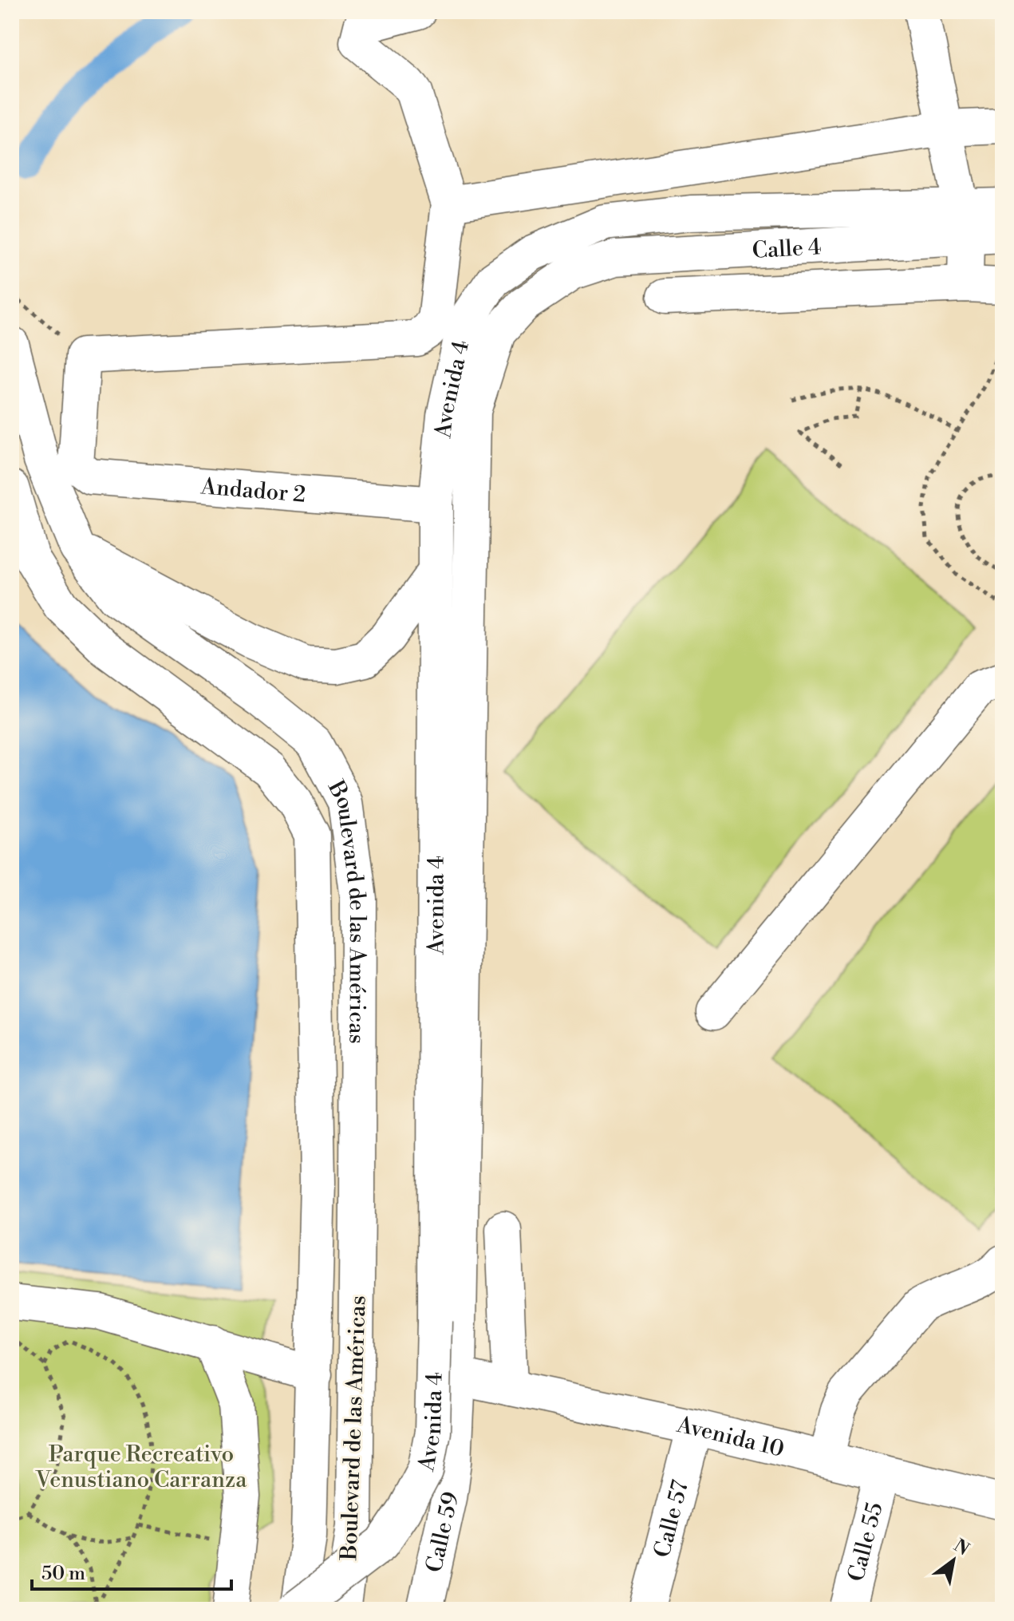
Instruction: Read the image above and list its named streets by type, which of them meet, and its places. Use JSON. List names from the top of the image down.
{
  "streets": {
    "main road": [
      "Calle 4",
      "Avenida 4",
      "Andador 2",
      "Boulevard de las Américas",
      "Avenida 10",
      "Calle 57",
      "Calle 59",
      "Calle 55"
    ]
  },
  "crossings": [
    ["Calle 4", "Avenida 4"],
    ["Avenida 4", "Andador 2"],
    ["Avenida 4", "Boulevard de las Américas"],
    ["Avenida 4", "Avenida 10"],
    ["Avenida 4", "Calle 59"],
    ["Avenida 10", "Calle 57"],
    ["Avenida 10", "Calle 59"],
    ["Avenida 10", "Calle 55"]
  ],
  "parks": ["Parque Recreativo Venustiano Carranza"],
  "scale_bar": "50 m",
  "north": "top right"
}
